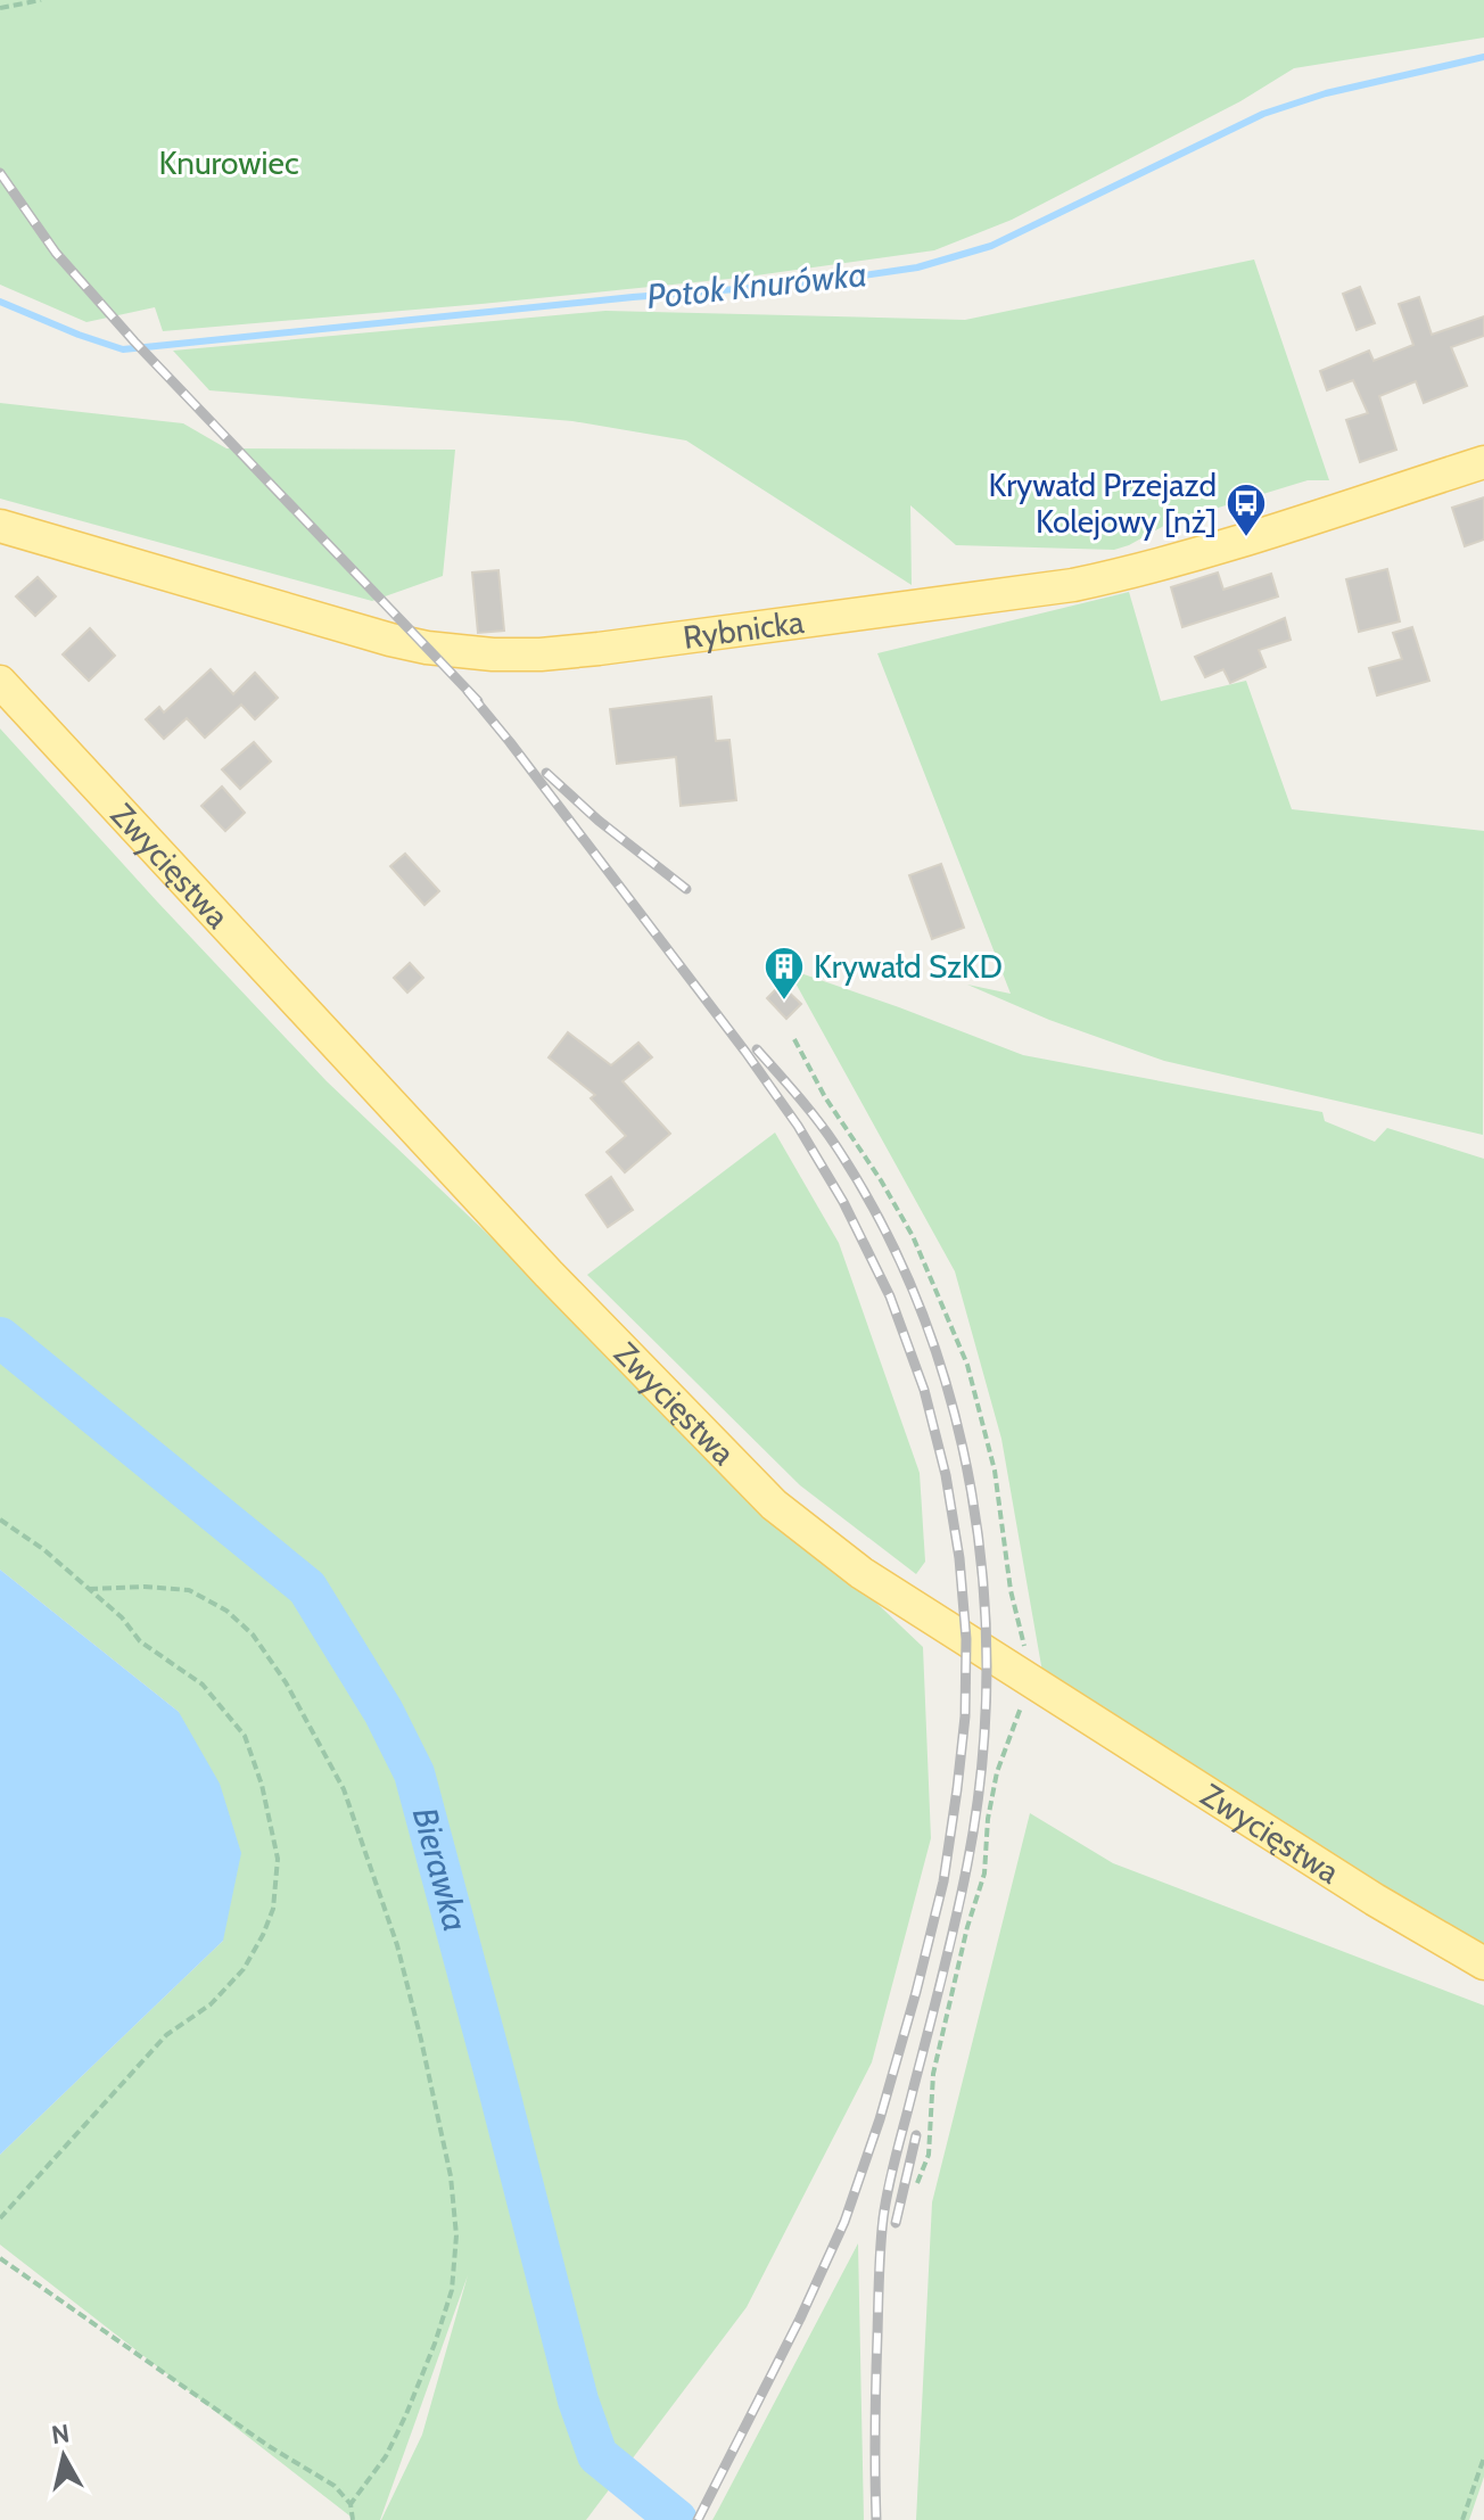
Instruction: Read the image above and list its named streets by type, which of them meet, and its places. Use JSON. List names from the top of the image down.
{
  "streets": {
    "main road": ["Rybnicka", "Zwycięstwa"]
  },
  "water": ["Potok Knurówka", "Bierawka"],
  "parks": ["Knurowiec"],
  "places": {
    "bus stop": ["Krywałd Przejazd Kolejowy [nż]"],
    "building": ["Krywałd SzKD"]
  },
  "north": "top"
}
